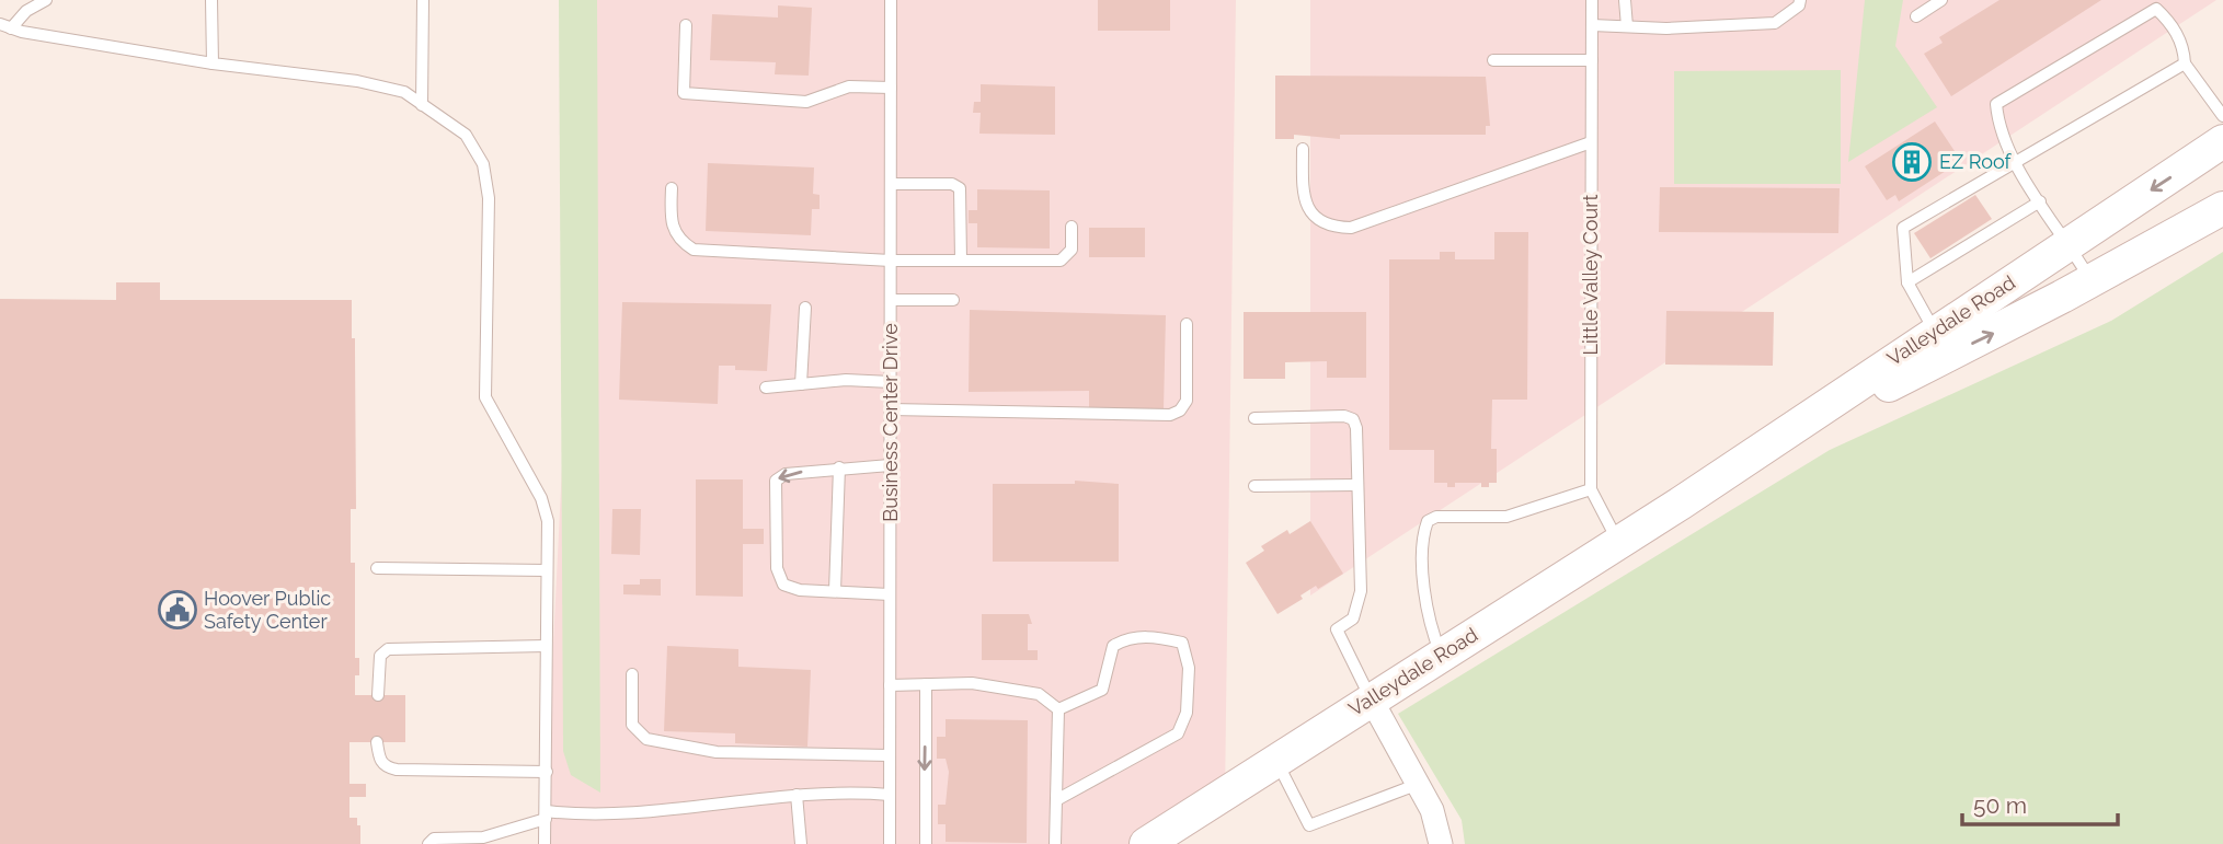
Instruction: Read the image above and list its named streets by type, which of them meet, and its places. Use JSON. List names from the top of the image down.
{
  "streets": {
    "main road": ["Valleydale Road"],
    "lane": ["Little Valley Court", "Business Center Drive"]
  },
  "crossings": [
    ["Little Valley Court", "Valleydale Road"]
  ],
  "places": {
    "building": ["EZ Roof"],
    "public building": ["Hoover Public Safety Center"]
  },
  "scale_bar": "50 m"
}
